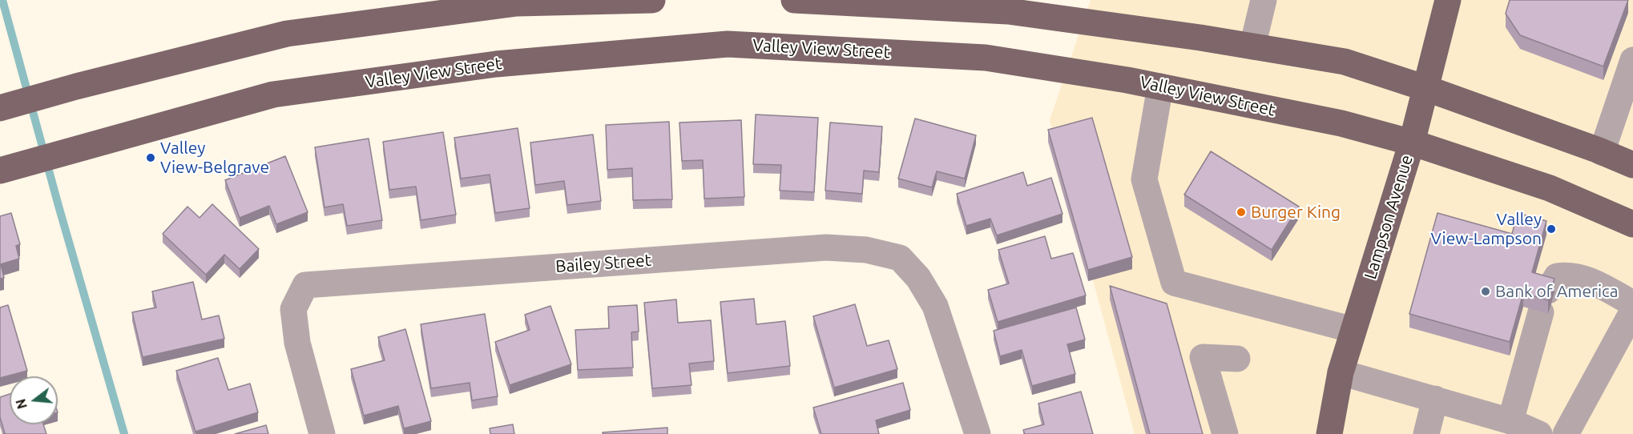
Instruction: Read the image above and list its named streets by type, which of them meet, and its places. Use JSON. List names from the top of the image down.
{
  "streets": {
    "main road": ["Valley View Street", "Lampson Avenue"],
    "street": ["Bailey Street"]
  },
  "crossings": [
    ["Valley View Street", "Lampson Avenue"]
  ],
  "places": [
    "Valley View-Belgrave",
    "Burger King",
    "Valley View-Lampson",
    "Bank of America"
  ],
  "north": "left"
}
